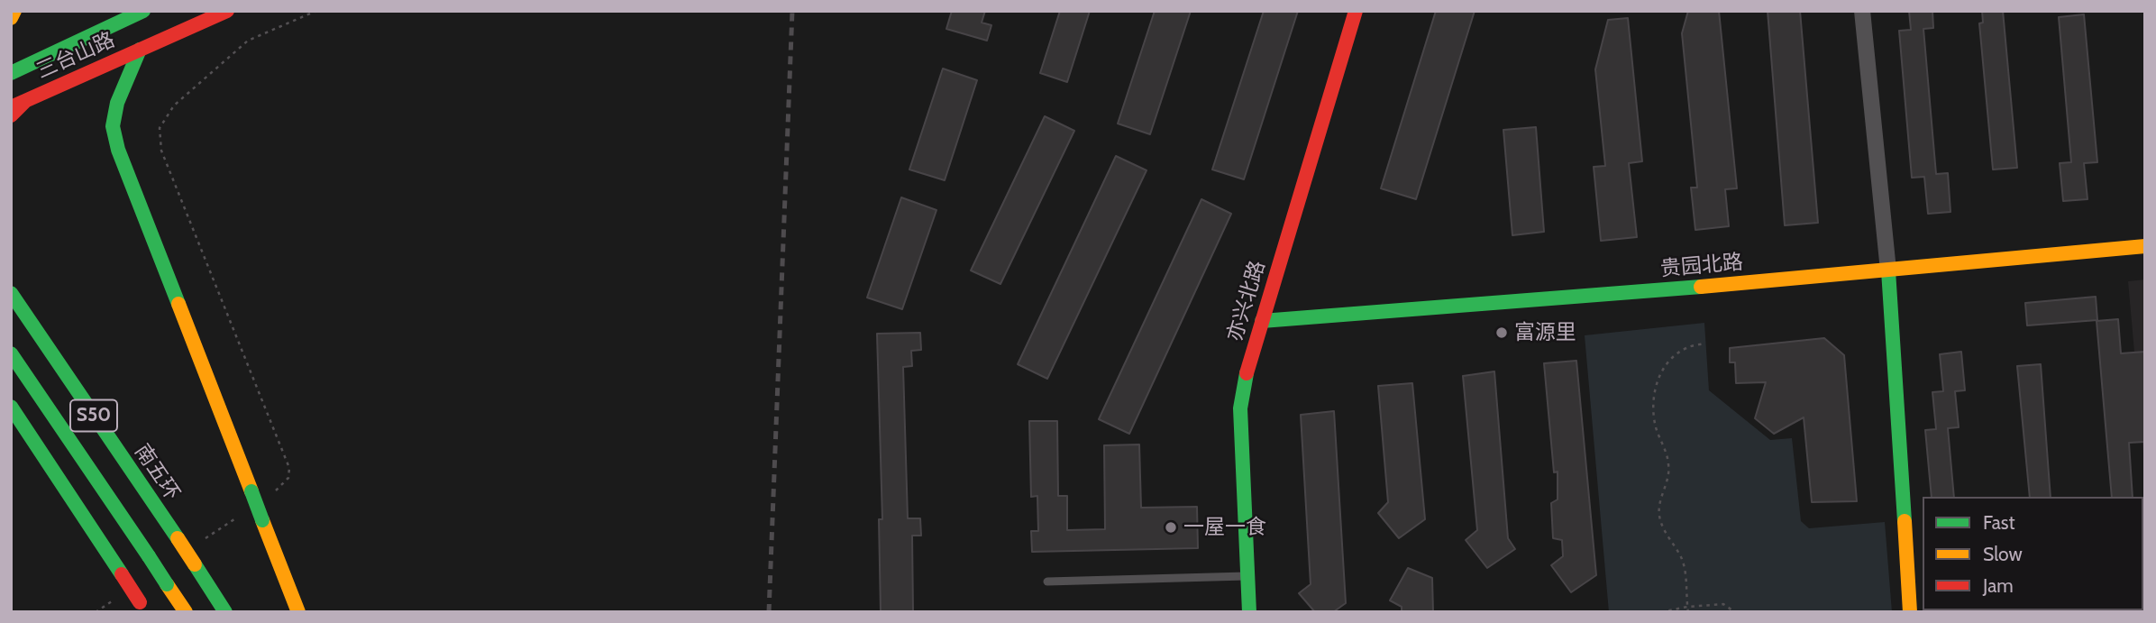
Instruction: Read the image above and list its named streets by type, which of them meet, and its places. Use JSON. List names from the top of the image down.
{
  "streets": {
    "main road": [
      "三台山路",
      "贵园北路",
      "亦兴北路",
      "S50",
      "南五环"
    ]
  },
  "crossings": [
    ["贵园北路", "亦兴北路"]
  ],
  "places": ["富源里", "一屋一食"],
  "legend": ["Fast", "Slow", "Jam"]
}
